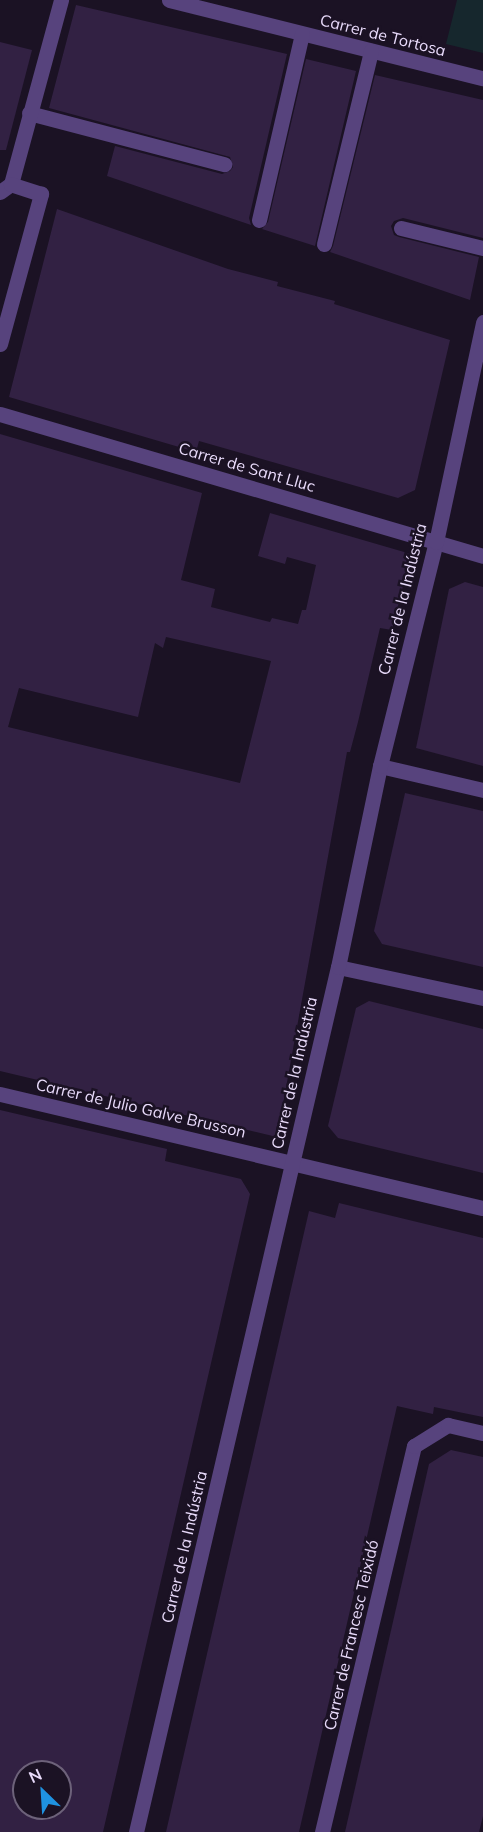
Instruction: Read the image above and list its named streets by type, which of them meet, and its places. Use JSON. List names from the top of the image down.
{
  "streets": {
    "street": [
      "Carrer de Tortosa",
      "Carrer de Sant Lluc",
      "Carrer de la Indústria",
      "Carrer de Julio Galve Brusson",
      "Carrer de Francesc Teixidó"
    ]
  },
  "crossings": [
    ["Carrer de Sant Lluc", "Carrer de la Indústria"],
    ["Carrer de la Indústria", "Carrer de Julio Galve Brusson"]
  ],
  "north": "top left"
}
